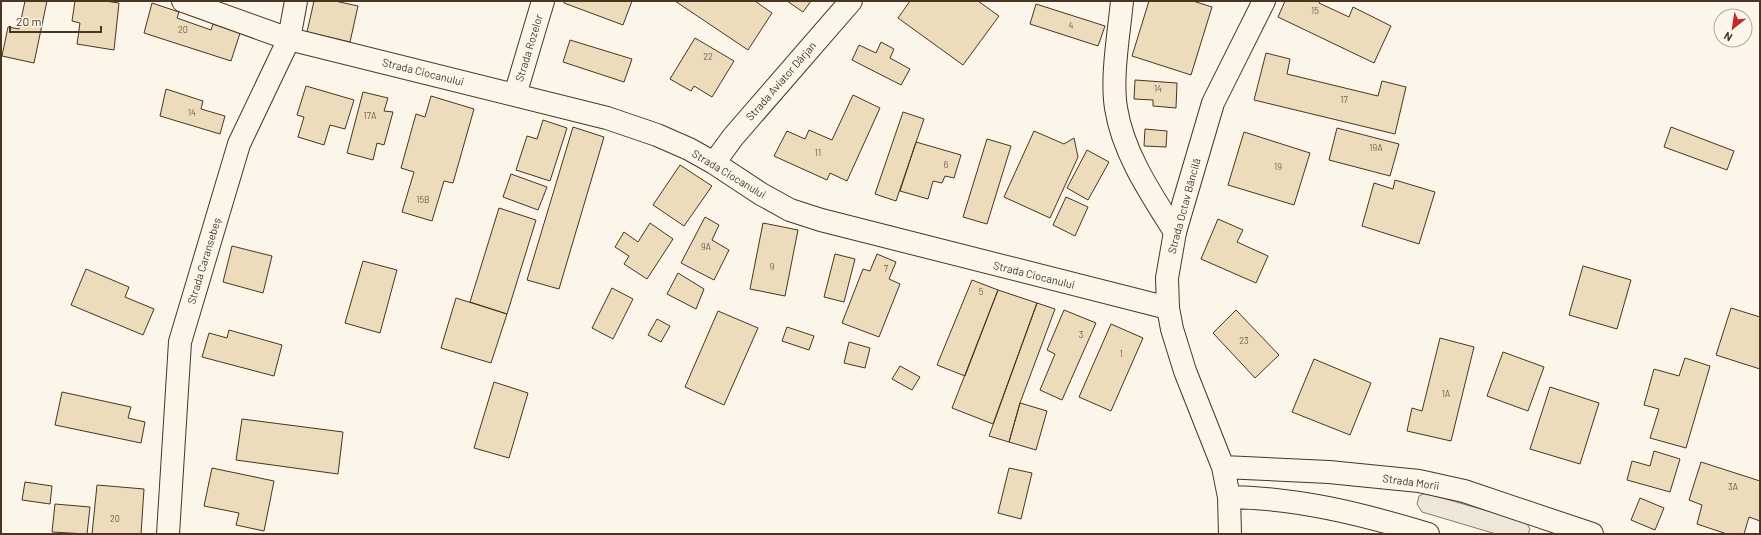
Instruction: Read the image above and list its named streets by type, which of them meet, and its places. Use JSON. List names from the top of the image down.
{
  "streets": {
    "street": [
      "Strada Rozelor",
      "Strada Ciocanului",
      "Strada Aviator Dârjan",
      "Strada Octav Băncilă",
      "Strada Caransebeș",
      "Strada Morii"
    ]
  },
  "crossings": [
    ["Strada Rozelor", "Strada Ciocanului"],
    ["Strada Ciocanului", "Strada Aviator Dârjan"],
    ["Strada Ciocanului", "Strada Octav Băncilă"],
    ["Strada Ciocanului", "Strada Caransebeș"],
    ["Strada Octav Băncilă", "Strada Morii"]
  ],
  "house_numbers": [
    "15",
    "4",
    "20",
    "22",
    "14",
    "17",
    "14",
    "17A",
    "19A",
    "11",
    "6",
    "19",
    "15B",
    "9A",
    "9",
    "7",
    "5",
    "3",
    "23",
    "1",
    "1A",
    "3A",
    "20"
  ],
  "scale_bar": "20 m",
  "north": "bottom left"
}
